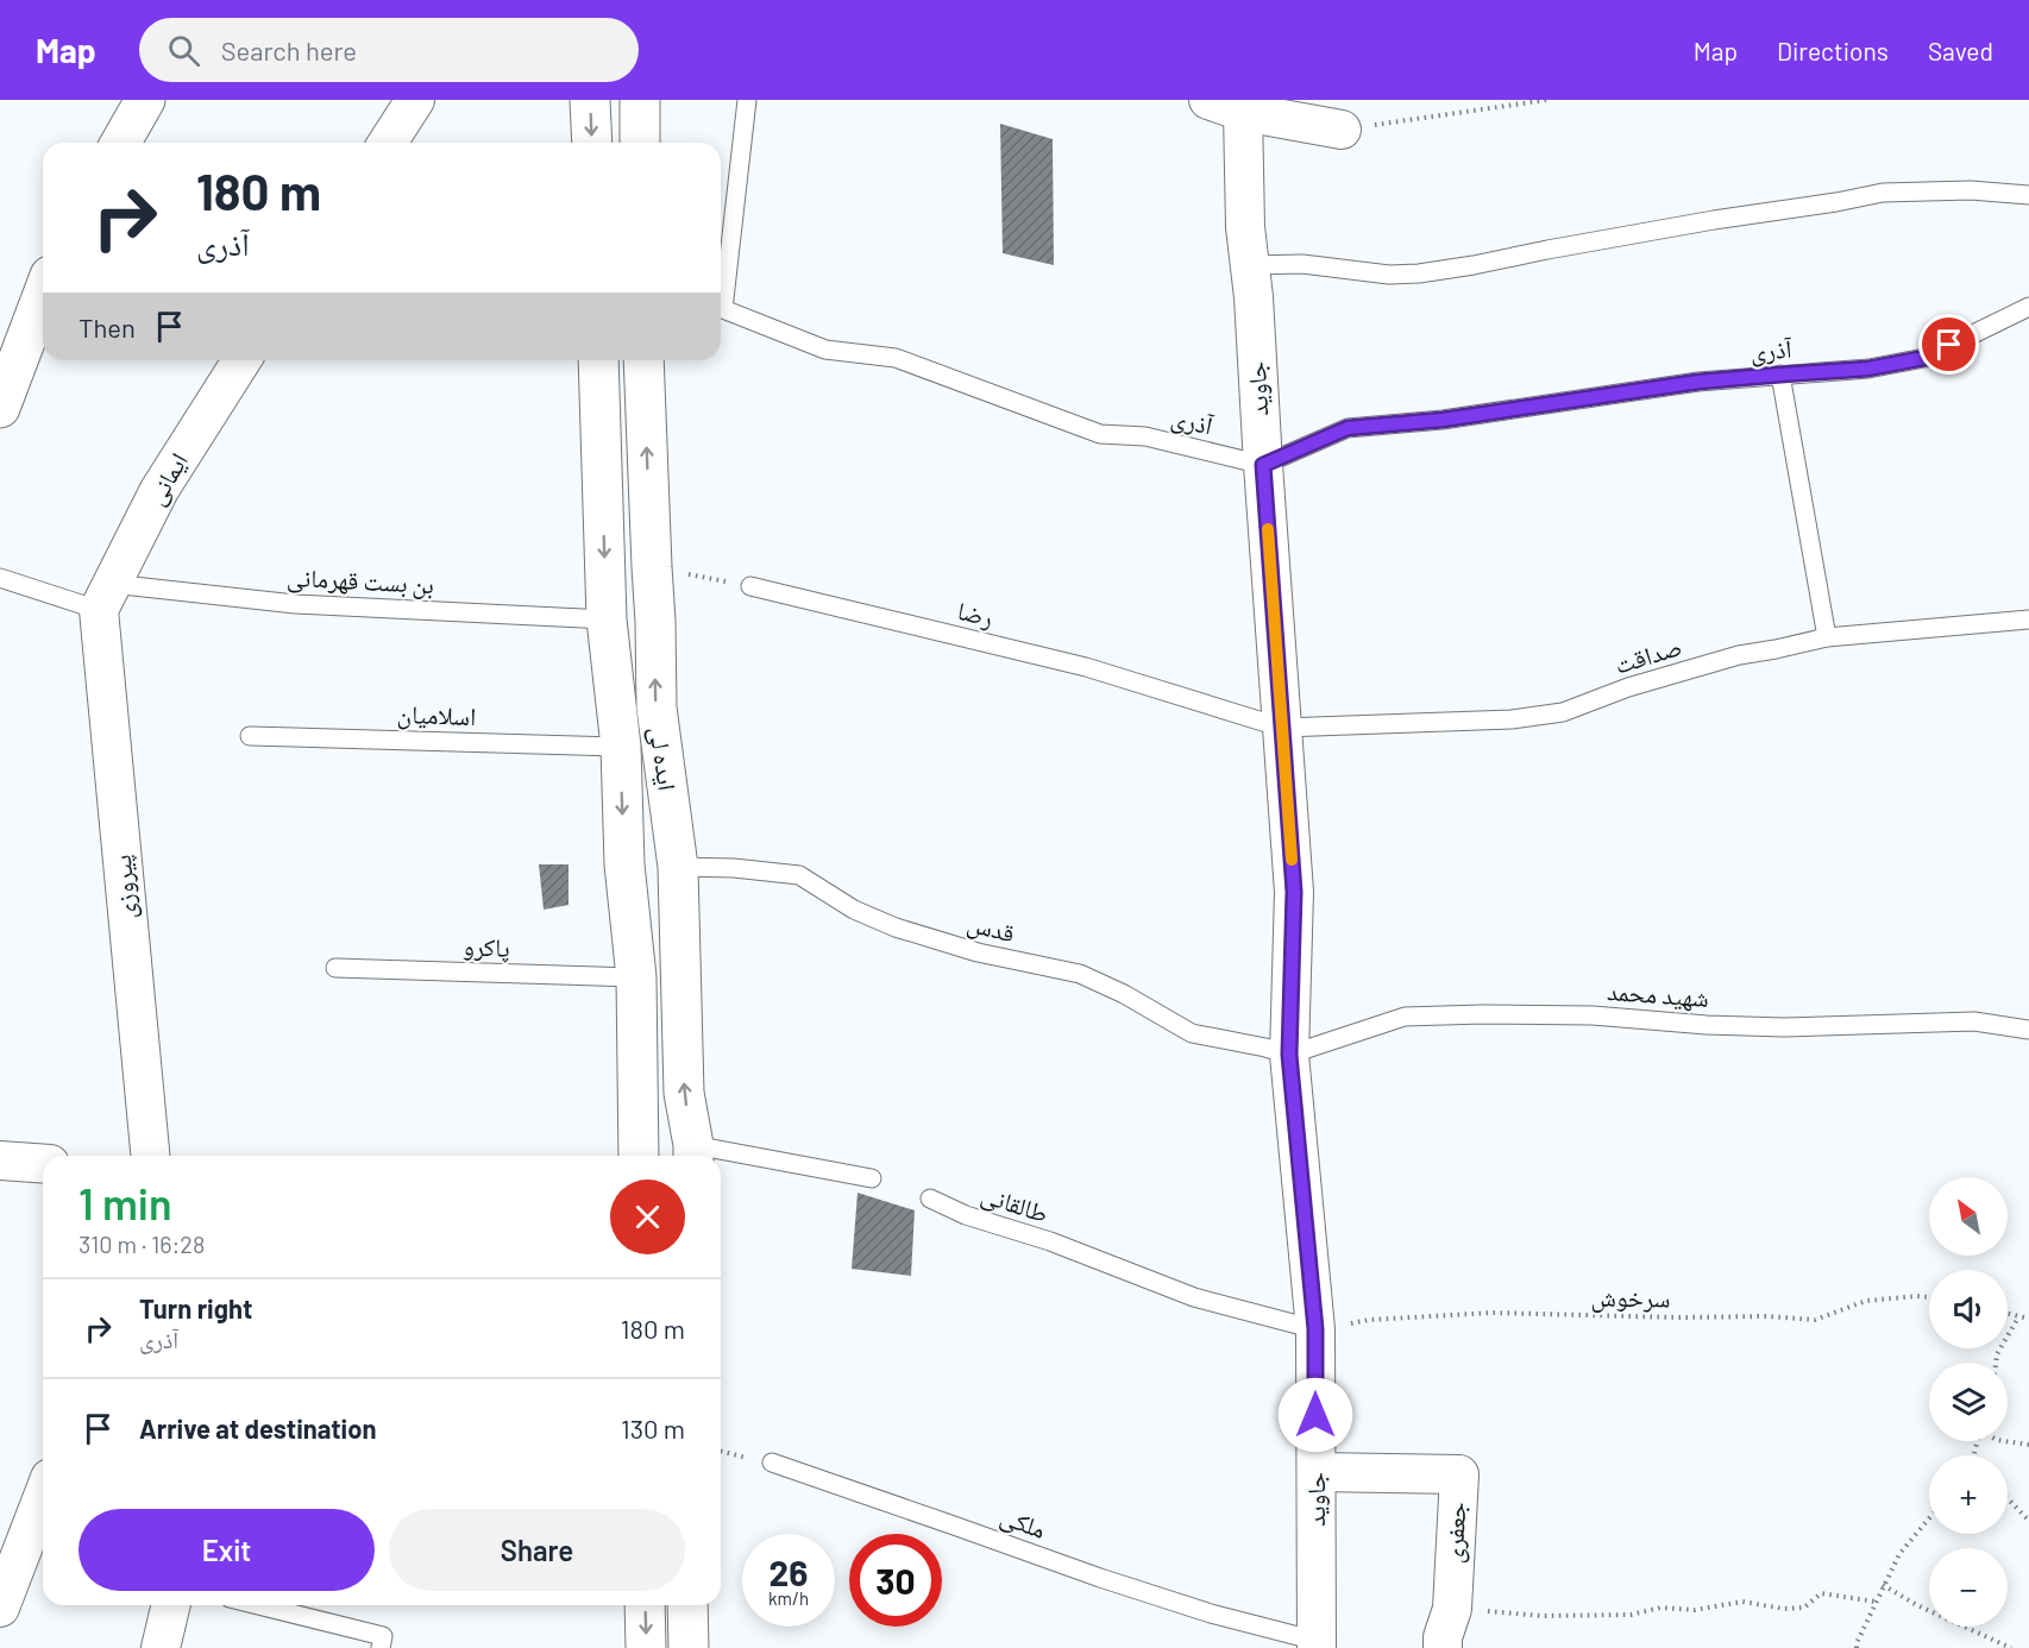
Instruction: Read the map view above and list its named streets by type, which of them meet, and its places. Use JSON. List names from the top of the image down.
{
  "streets": {
    "main road": ["ایده لى"],
    "street": [
      "جاوید",
      "ایمانی",
      "پیروزی",
      "جعفری"
    ],
    "lane": [
      "آذری",
      "بن بست قهرمانی",
      "رضا",
      "صداقت",
      "اسلامیان",
      "قدس",
      "پاکرو",
      "شهید محمد",
      "طالقانی",
      "ملکی"
    ],
    "path": ["سرخوش"]
  },
  "crossings": [
    ["آذری", "جاوید"],
    ["جاوید", "رضا"],
    ["جاوید", "صداقت"],
    ["جاوید", "قدس"],
    ["جاوید", "شهید محمد"],
    ["جاوید", "طالقانی"],
    ["جاوید", "سرخوش"],
    ["جاوید", "ملکی"],
    ["جاوید", "جعفری"],
    ["ایمانی", "بن بست قهرمانی"],
    ["ایمانی", "پیروزی"],
    ["بن بست قهرمانی", "ایده لى"],
    ["بن بست قهرمانی", "پیروزی"],
    ["رضا", "صداقت"],
    ["اسلامیان", "ایده لى"],
    ["ایده لى", "قدس"],
    ["ایده لى", "پاکرو"],
    ["قدس", "شهید محمد"],
    ["طالقانی", "سرخوش"]
  ],
  "north": "top left",
  "page": {
    "header": "Map",
    "search": "Search here",
    "nav": ["Map", "Directions", "Saved"],
    "turn": ["180 m", "آذری"],
    "then": "Then",
    "heading": ["1 min", "310 m · 16:28"],
    "map_buttons": ["+", "−"],
    "list": [
      {
        "name": "Turn right",
        "note": "آذری",
        "value": "180 m"
      },
      {
        "name": "Arrive at destination",
        "value": "130 m"
      }
    ],
    "buttons": ["Exit", "Share"],
    "speed": "26 km/h",
    "limit": "30"
  }
}
